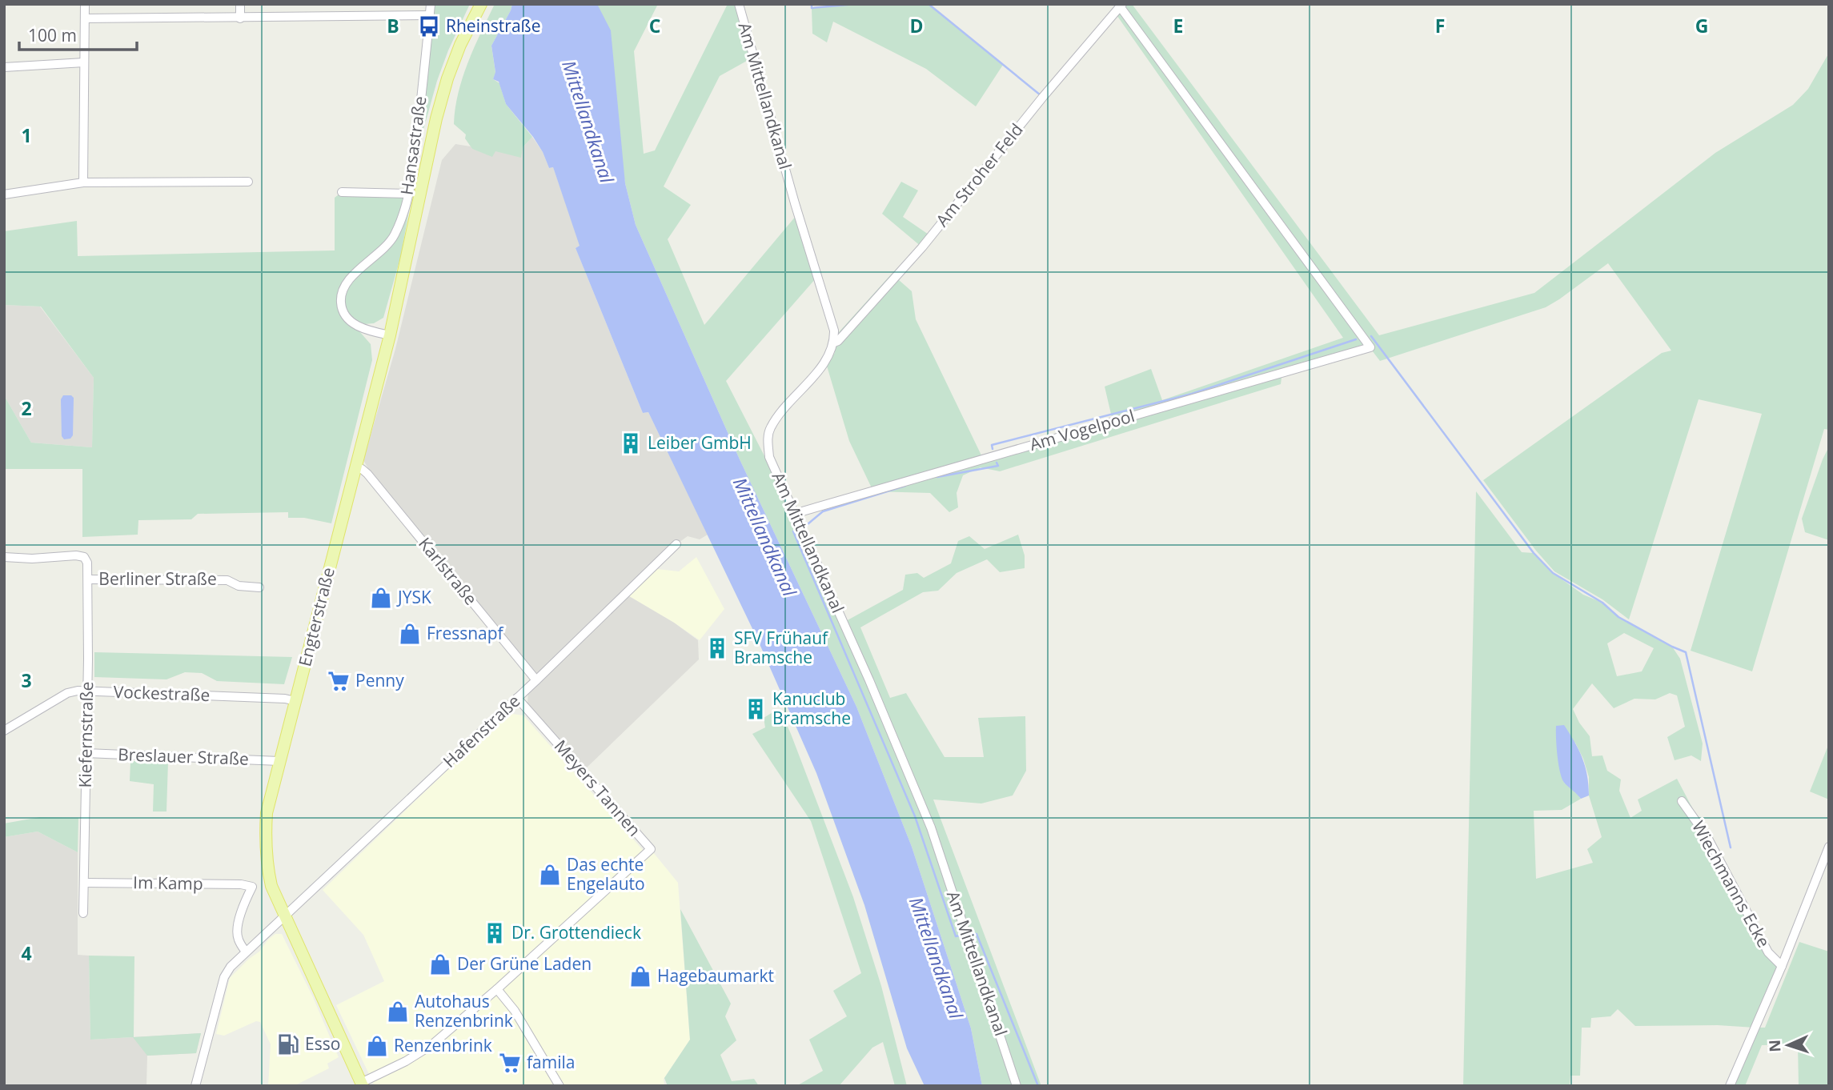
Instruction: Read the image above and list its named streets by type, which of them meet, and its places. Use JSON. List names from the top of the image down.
{
  "streets": {
    "main road": ["Engterstraße"],
    "street": [
      "Am Mittellandkanal",
      "Hansastraße",
      "Am Stroher Feld",
      "Am Vogelpool",
      "Karlstraße",
      "Berliner Straße",
      "Vockestraße",
      "Hafenstraße",
      "Kiefernstraße",
      "Breslauer Straße",
      "Meyers Tannen",
      "Im Kamp",
      "Wiechmanns Ecke"
    ]
  },
  "crossings": [
    ["Am Mittellandkanal", "Am Stroher Feld"],
    ["Am Mittellandkanal", "Am Vogelpool"],
    ["Hansastraße", "Engterstraße"],
    ["Am Stroher Feld", "Am Vogelpool"],
    ["Karlstraße", "Engterstraße"],
    ["Karlstraße", "Hafenstraße"],
    ["Berliner Straße", "Kiefernstraße"],
    ["Engterstraße", "Vockestraße"],
    ["Engterstraße", "Hafenstraße"],
    ["Engterstraße", "Breslauer Straße"],
    ["Engterstraße", "Meyers Tannen"],
    ["Vockestraße", "Kiefernstraße"],
    ["Hafenstraße", "Meyers Tannen"],
    ["Hafenstraße", "Im Kamp"],
    ["Kiefernstraße", "Breslauer Straße"],
    ["Kiefernstraße", "Im Kamp"]
  ],
  "water": ["Mittellandkanal"],
  "places": {
    "bus stop": ["Rheinstraße"],
    "building": [
      "Leiber GmbH",
      "SFV Frühauf Bramsche",
      "Kanuclub Bramsche",
      "Dr. Grottendieck"
    ],
    "shop": [
      "JYSK",
      "Fressnapf",
      "Das echte Engelauto",
      "Der Grüne Laden",
      "Hagebaumarkt",
      "Autohaus Renzenbrink",
      "Renzenbrink"
    ],
    "supermarket": ["Penny", "famila"],
    "fuel station": ["Esso"]
  },
  "scale_bar": "100 m",
  "north": "left",
  "grid": {
    "columns": [
      "B",
      "C",
      "D",
      "E",
      "F",
      "G"
    ],
    "rows": [
      "1",
      "2",
      "3",
      "4"
    ]
  }
}
